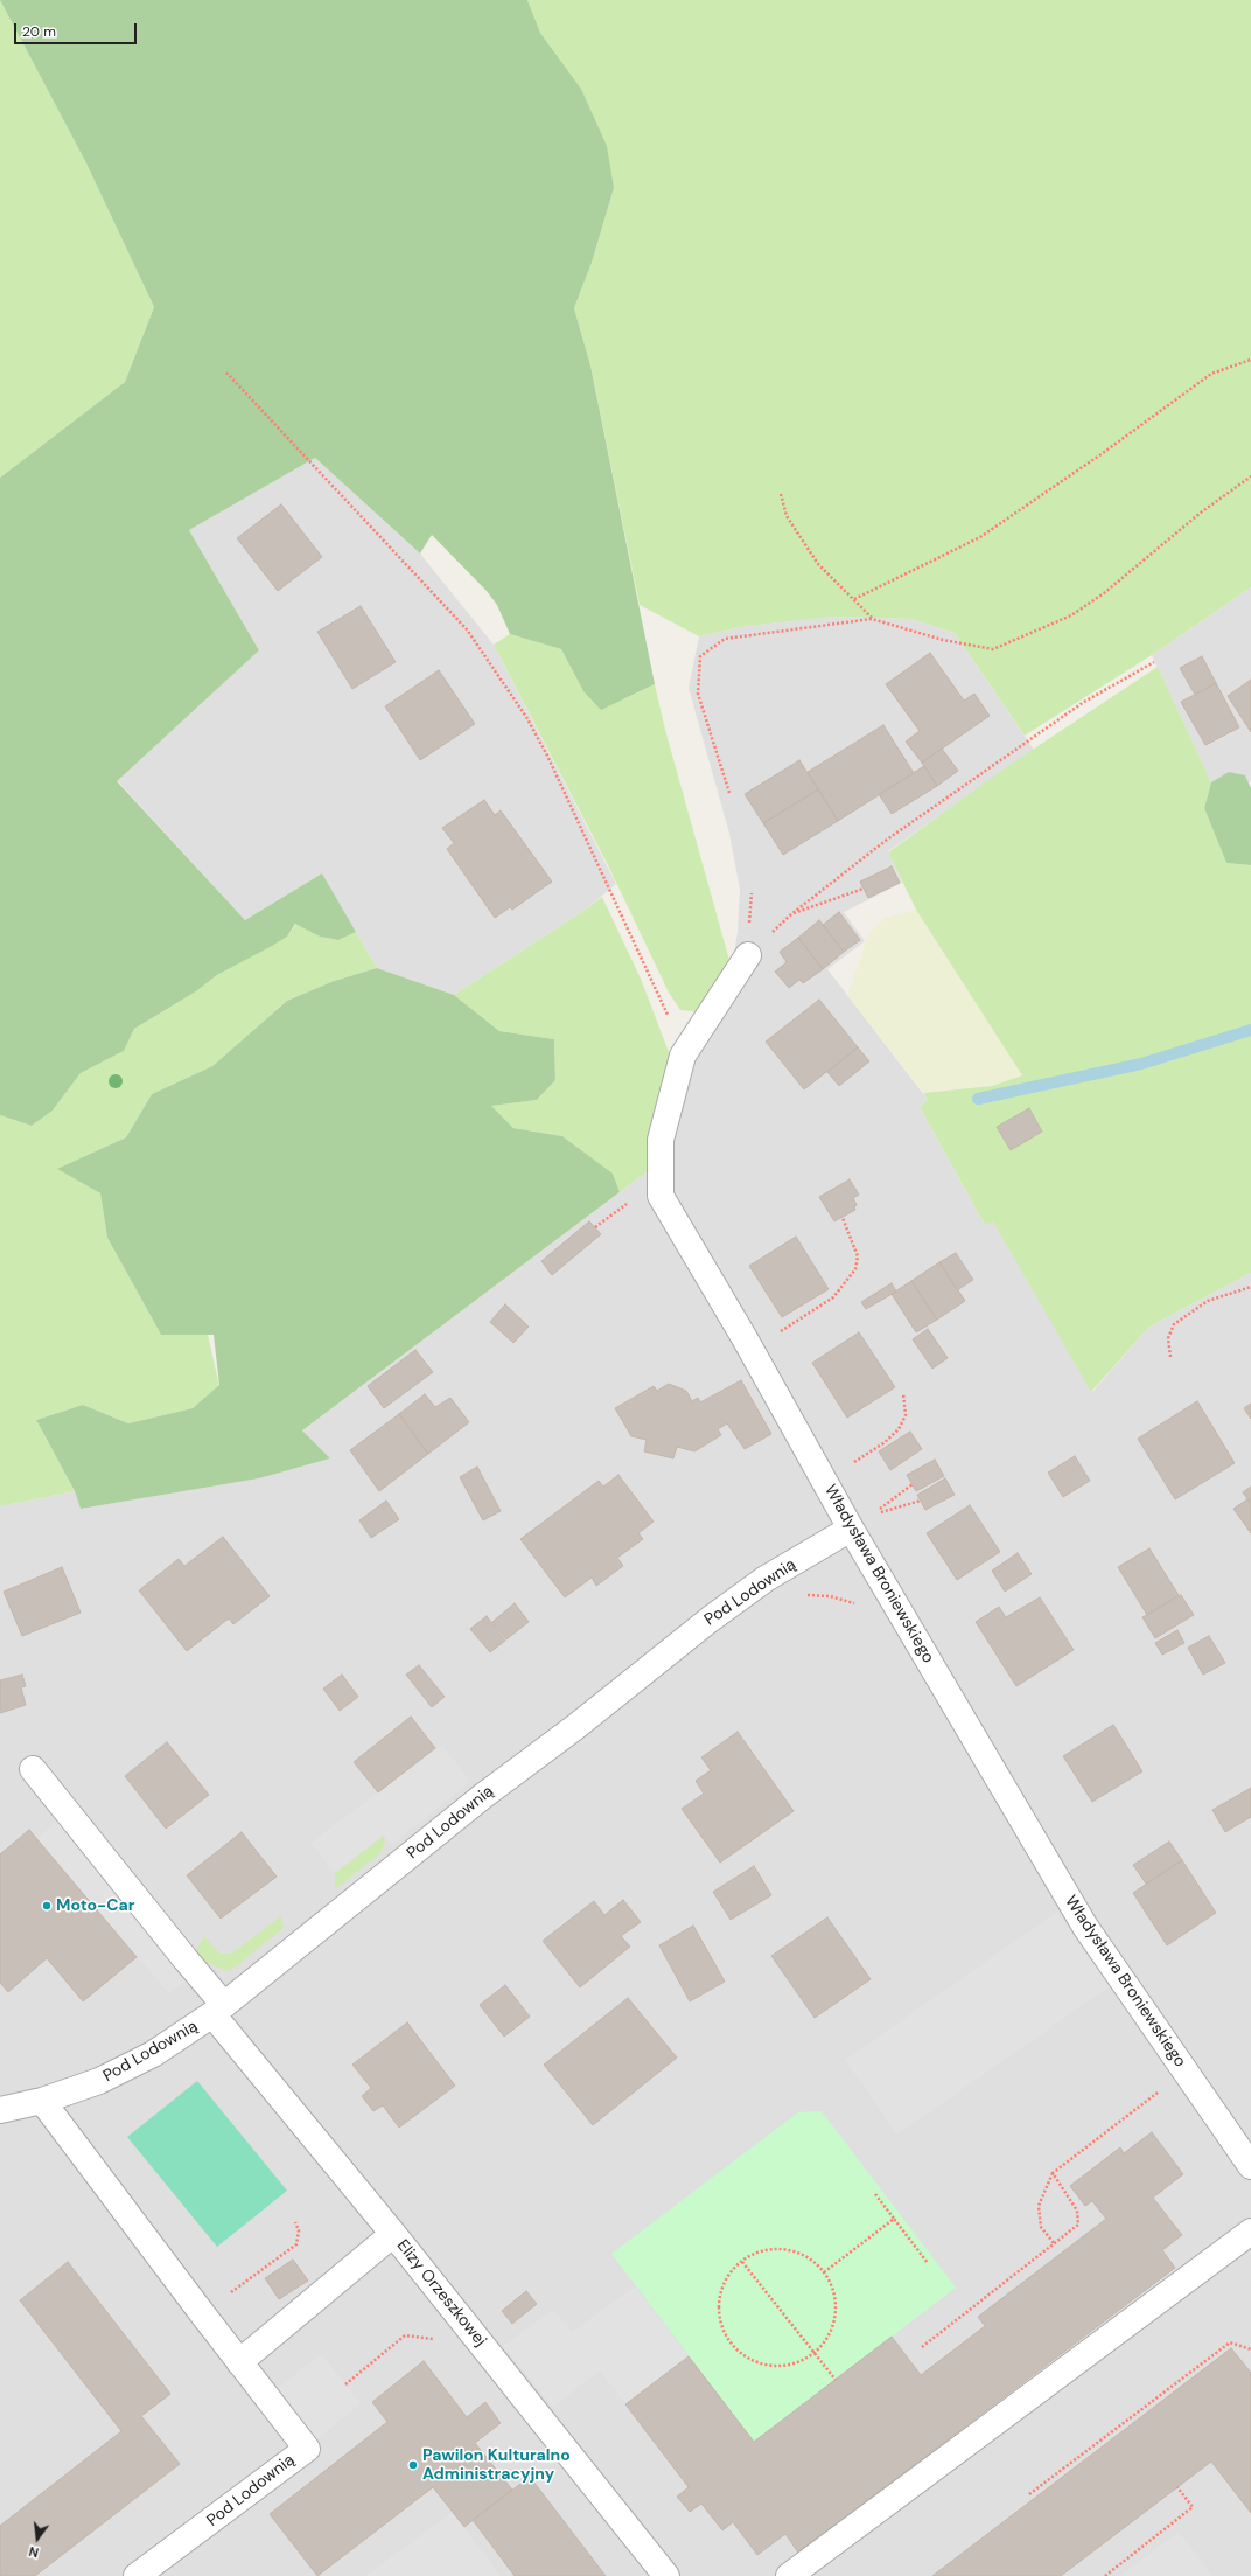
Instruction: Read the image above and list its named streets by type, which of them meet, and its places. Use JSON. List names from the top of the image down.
{
  "streets": {
    "street": ["Władysława Broniewskiego", "Pod Lodownią", "Elizy Orzeszkowej"]
  },
  "crossings": [
    ["Władysława Broniewskiego", "Pod Lodownią"],
    ["Pod Lodownią", "Elizy Orzeszkowej"]
  ],
  "places": ["Moto-Car", "Pawilon Kulturalno Administracyjny"],
  "scale_bar": "20 m",
  "north": "bottom"
}
